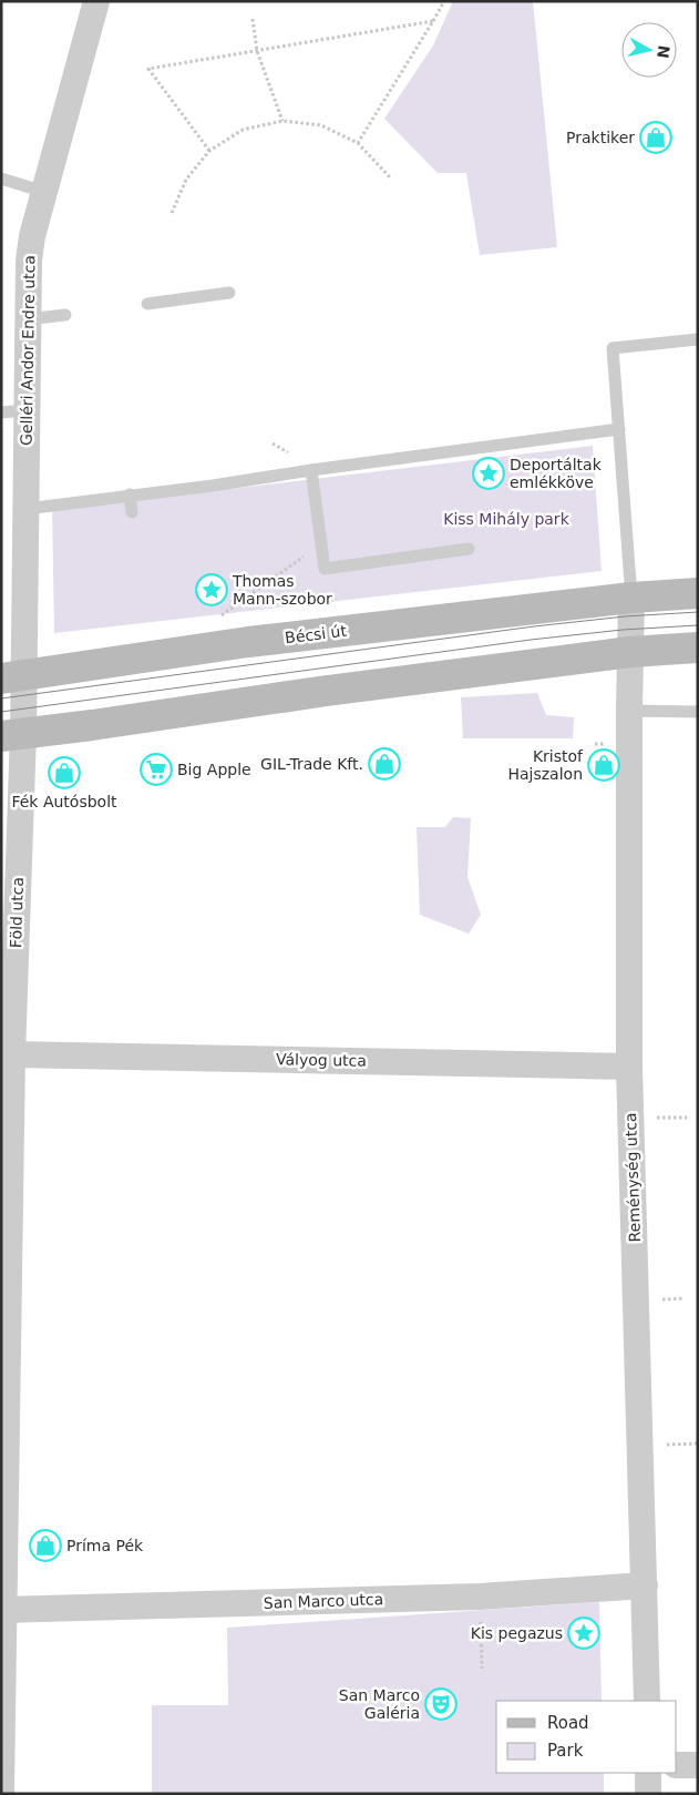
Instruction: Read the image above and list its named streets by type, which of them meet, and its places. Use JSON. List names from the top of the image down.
{
  "streets": {
    "main road": ["Bécsi út"],
    "street": [
      "Gelléri Andor Endre utca",
      "Föld utca",
      "Vályog utca",
      "Reménység utca",
      "San Marco utca"
    ]
  },
  "crossings": [
    ["Gelléri Andor Endre utca", "Bécsi út"],
    ["Gelléri Andor Endre utca", "Föld utca"],
    ["Bécsi út", "Föld utca"],
    ["Föld utca", "Vályog utca"],
    ["Föld utca", "San Marco utca"],
    ["Vályog utca", "Reménység utca"],
    ["Reménység utca", "San Marco utca"]
  ],
  "parks": ["Kiss Mihály park"],
  "places": {
    "shop": [
      "Praktiker",
      "GIL-Trade Kft.",
      "Kristof Hajszalon",
      "Fék Autósbolt",
      "Príma Pék"
    ],
    "place": ["Deportáltak emlékköve", "Thomas Mann-szobor", "Kis pegazus"],
    "supermarket": ["Big Apple"],
    "theatre": ["San Marco Galéria"]
  },
  "legend": ["Road", "Park"],
  "north": "right"
}
